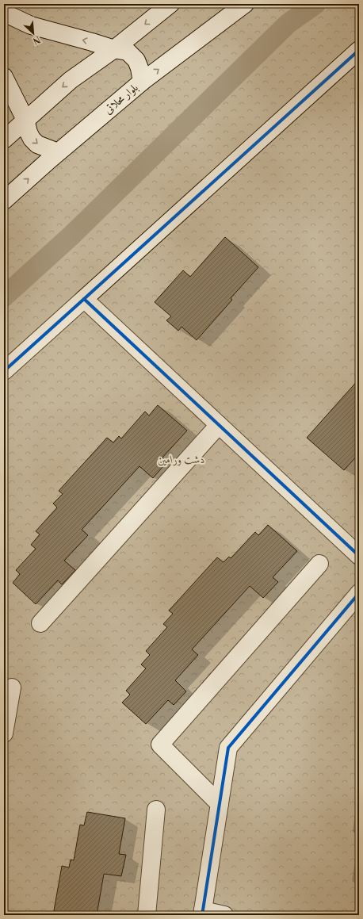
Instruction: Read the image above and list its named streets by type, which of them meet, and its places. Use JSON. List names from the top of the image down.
{
  "streets": {
    "street": ["بلوار محلاتی"]
  },
  "parks": ["دشت ورامین"],
  "north": "bottom right"
}
